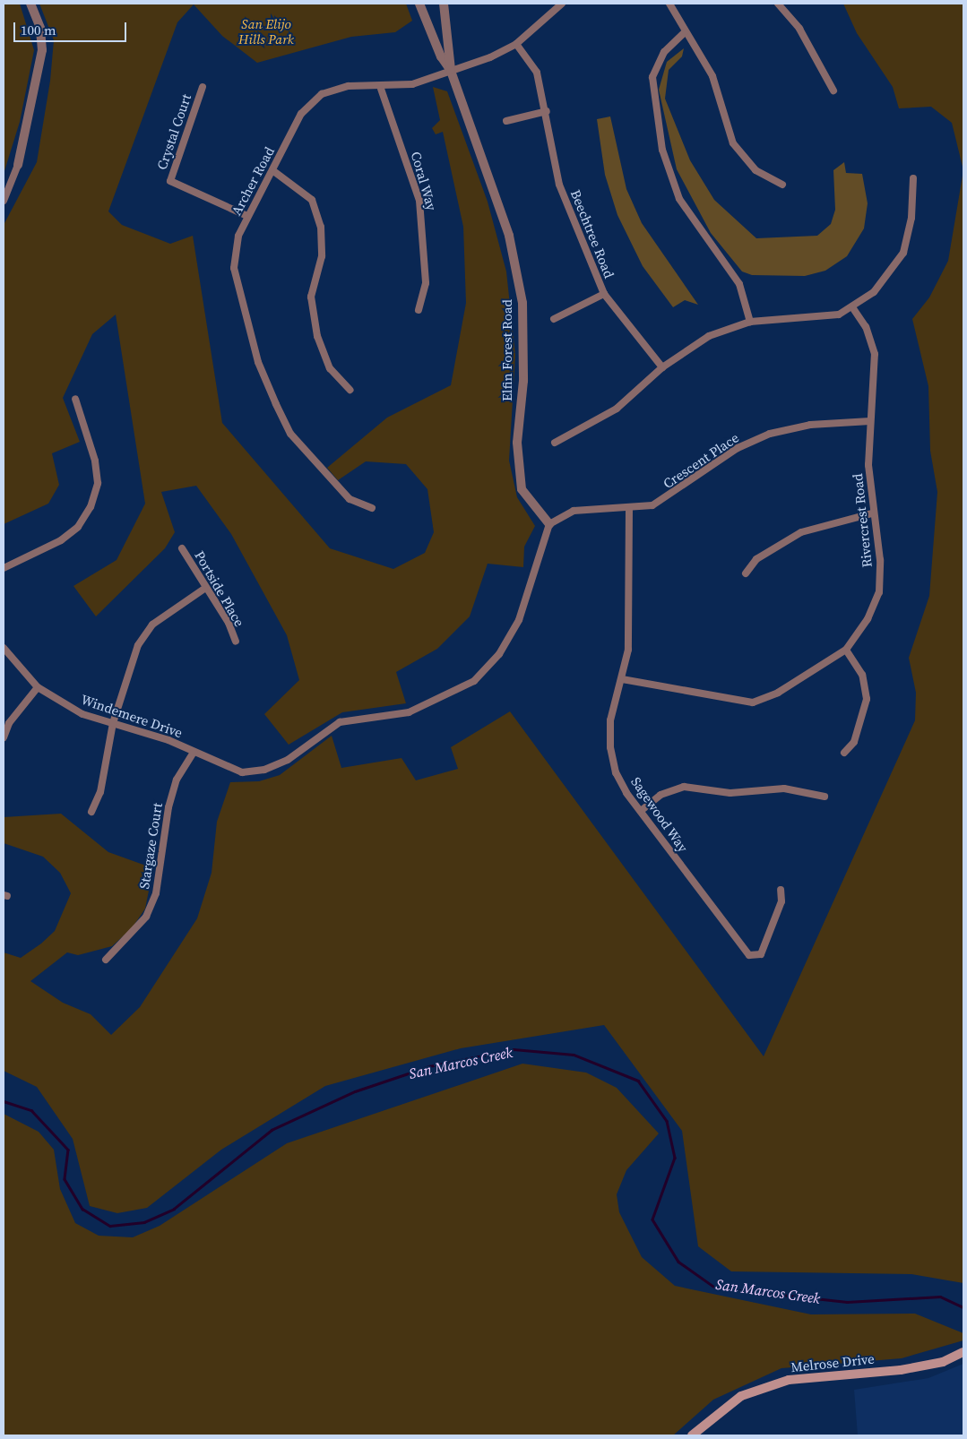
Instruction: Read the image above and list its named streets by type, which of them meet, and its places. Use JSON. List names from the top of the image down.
{
  "streets": {
    "main road": ["Melrose Drive"],
    "street": [
      "Crystal Court",
      "Archer Road",
      "Coral Way",
      "Beechtree Road",
      "Elfin Forest Road",
      "Crescent Place",
      "Rivercrest Road",
      "Portside Place",
      "Windemere Drive",
      "Sagewood Way",
      "Stargaze Court"
    ]
  },
  "crossings": [
    ["Crystal Court", "Archer Road"],
    ["Archer Road", "Coral Way"],
    ["Archer Road", "Beechtree Road"],
    ["Archer Road", "Elfin Forest Road"],
    ["Elfin Forest Road", "Crescent Place"],
    ["Elfin Forest Road", "Windemere Drive"],
    ["Crescent Place", "Rivercrest Road"],
    ["Crescent Place", "Windemere Drive"],
    ["Crescent Place", "Sagewood Way"],
    ["Rivercrest Road", "Sagewood Way"],
    ["Windemere Drive", "Stargaze Court"]
  ],
  "water": ["San Marcos Creek"],
  "parks": ["San Elijo Hills Park"],
  "scale_bar": "100 m"
}
